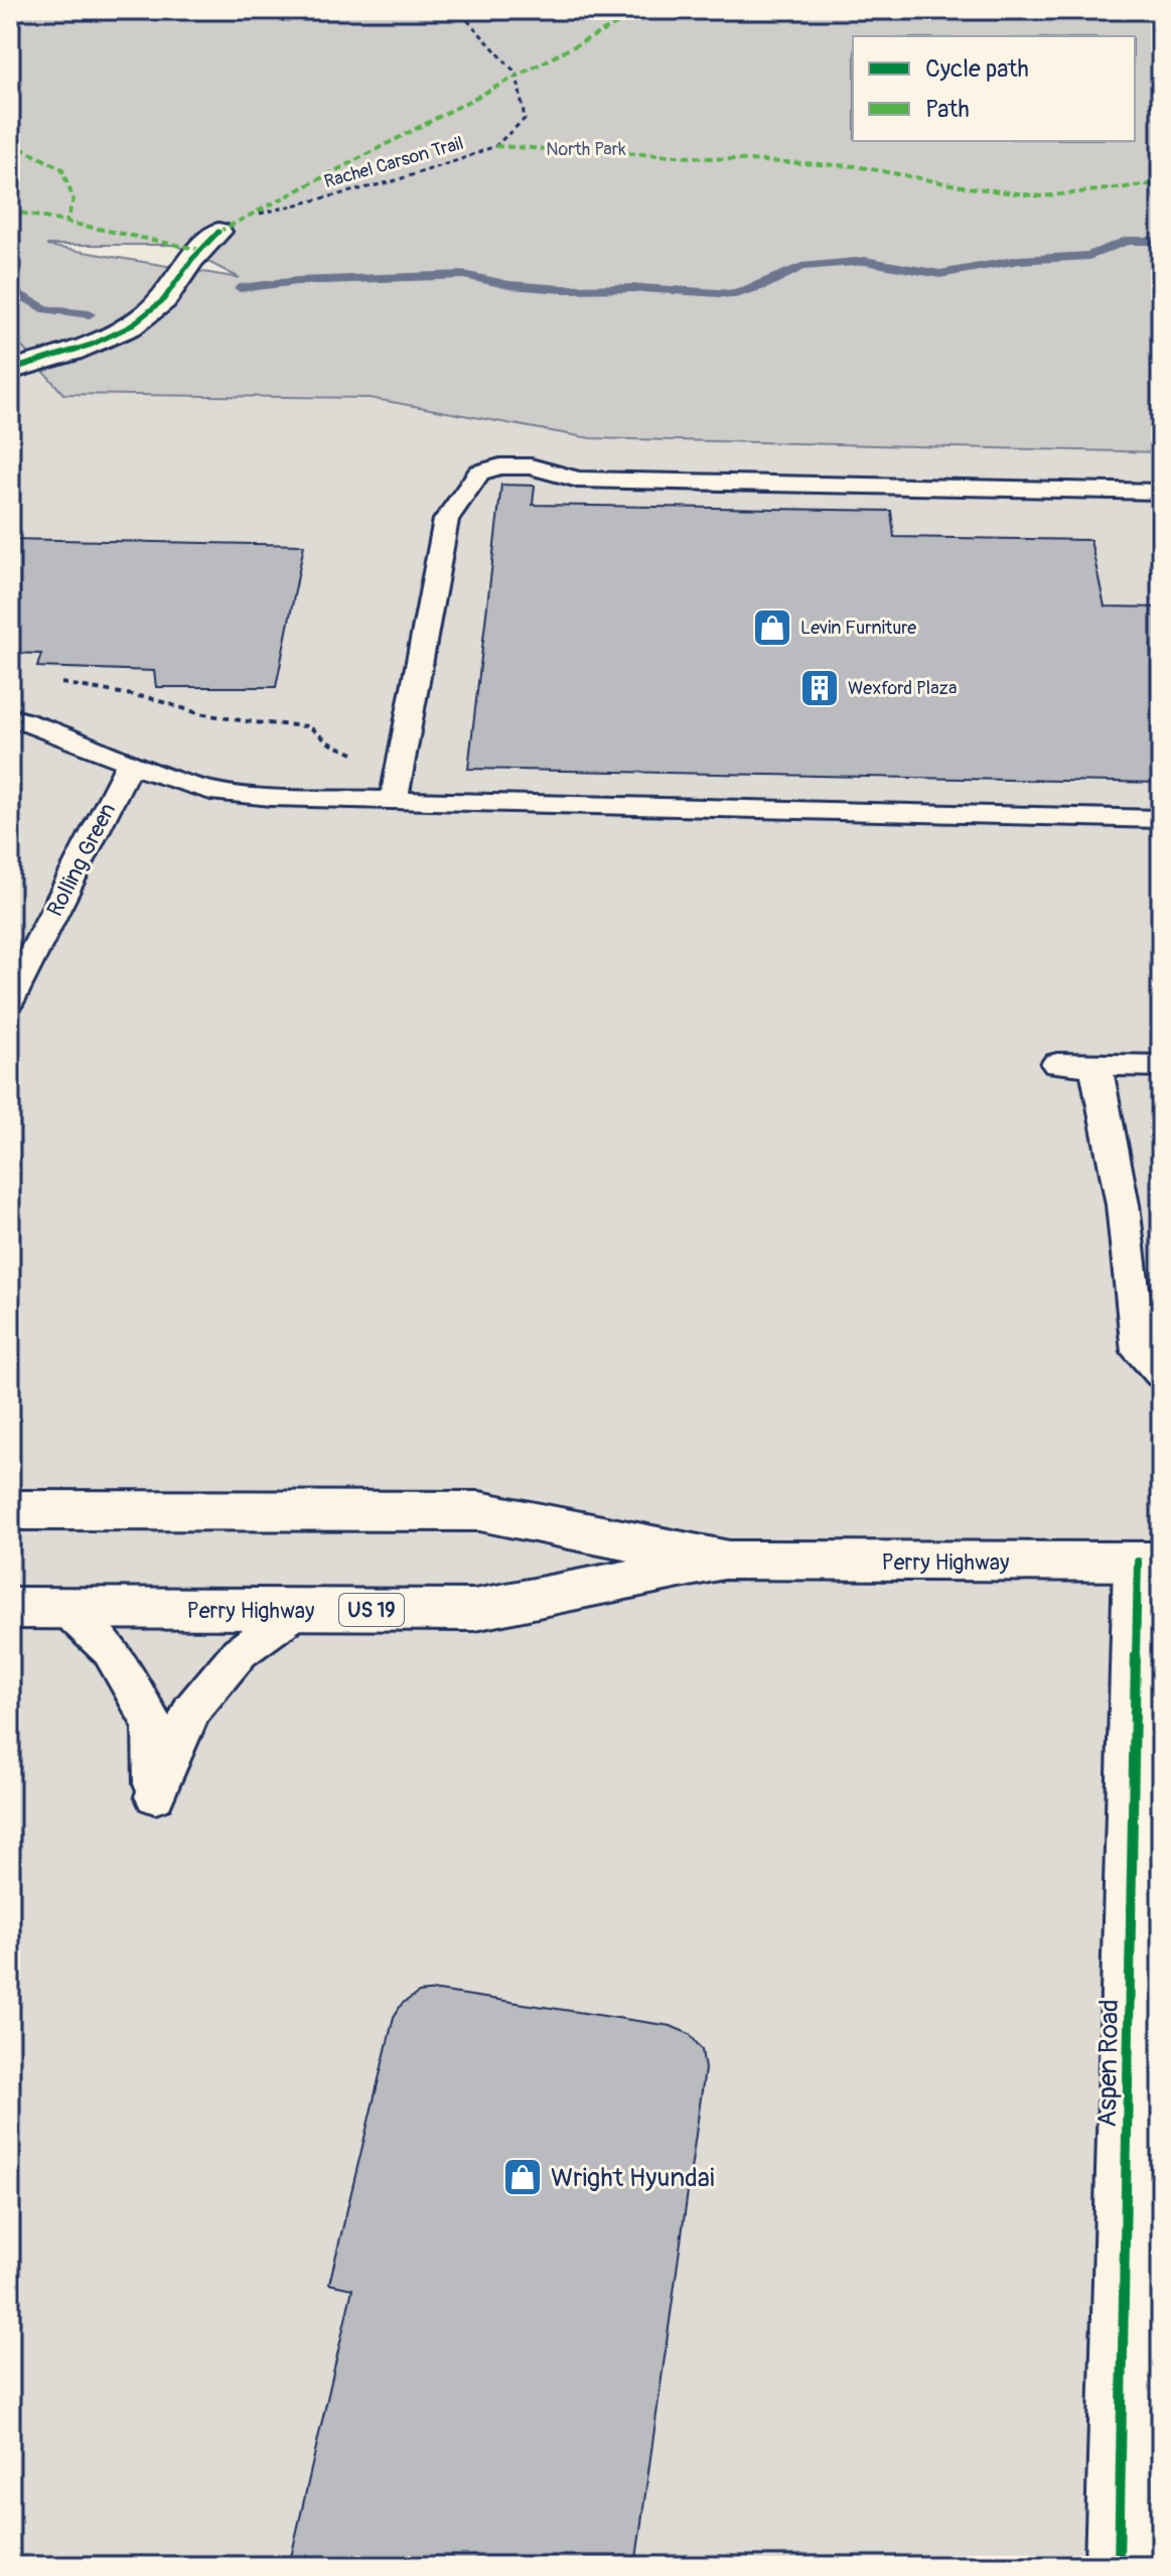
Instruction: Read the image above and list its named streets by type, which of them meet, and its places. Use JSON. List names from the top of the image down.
{
  "streets": {
    "main road": ["Perry Highway", "US 19", "Aspen Road"],
    "lane": ["Rolling Green"],
    "path": ["Rachel Carson Trail"]
  },
  "crossings": [
    ["Perry Highway", "Aspen Road"]
  ],
  "parks": ["North Park"],
  "places": {
    "shop": ["Levin Furniture", "Wright Hyundai"],
    "building": ["Wexford Plaza"]
  },
  "legend": ["Cycle path", "Path"]
}
